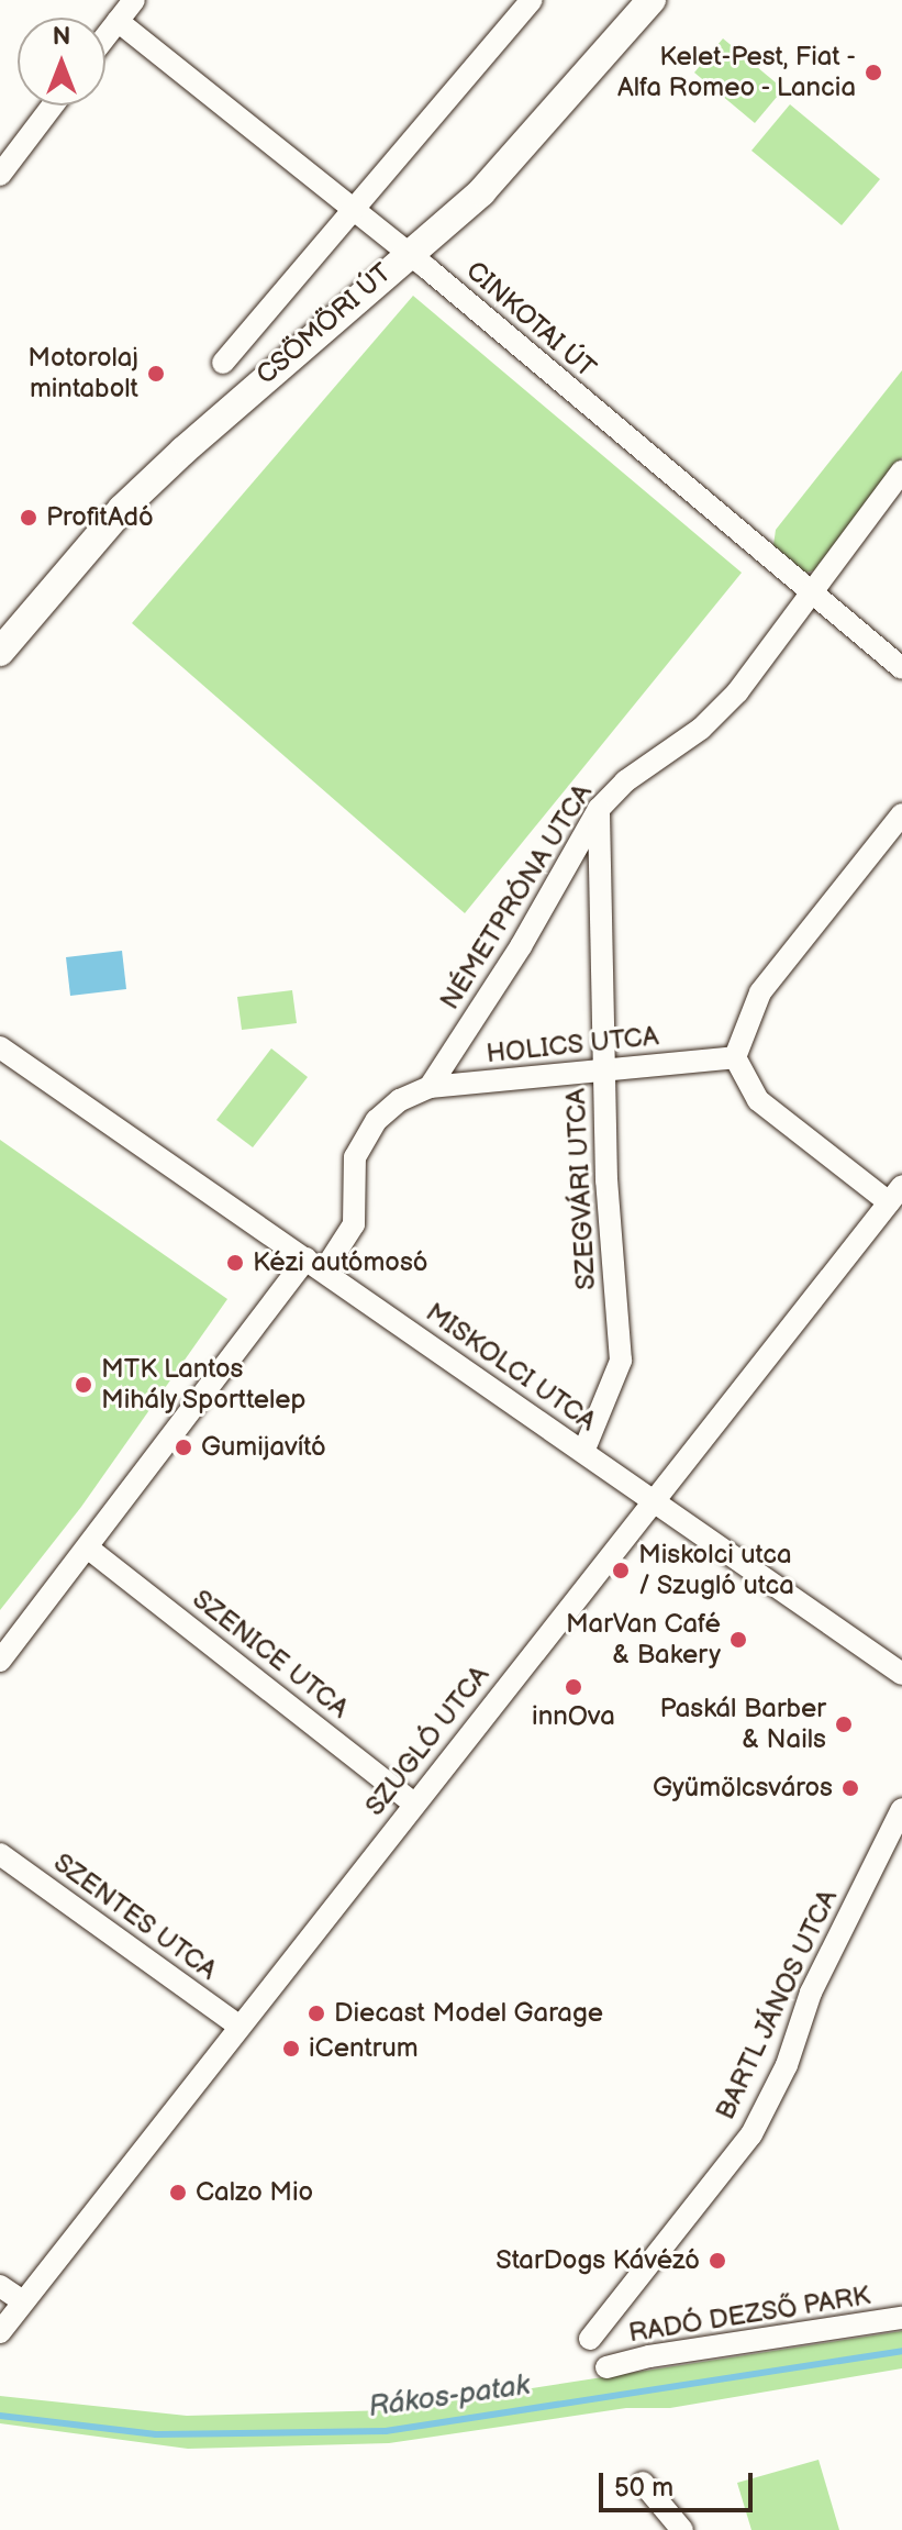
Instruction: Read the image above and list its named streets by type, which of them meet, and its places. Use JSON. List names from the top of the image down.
{
  "streets": {
    "main road": ["CSÖMÖRI ÚT"],
    "street": [
      "CINKOTAI ÚT",
      "NÉMETPRÓNA UTCA",
      "HOLICS UTCA",
      "SZEGVÁRI UTCA",
      "MISKOLCI UTCA",
      "SZENICE UTCA",
      "SZUGLÓ UTCA",
      "SZENTES UTCA",
      "BARTL JÁNOS UTCA",
      "RADÓ DEZSŐ PARK"
    ]
  },
  "crossings": [
    ["CINKOTAI ÚT", "CSÖMÖRI ÚT"],
    ["CINKOTAI ÚT", "NÉMETPRÓNA UTCA"],
    ["NÉMETPRÓNA UTCA", "HOLICS UTCA"],
    ["NÉMETPRÓNA UTCA", "SZEGVÁRI UTCA"],
    ["HOLICS UTCA", "SZEGVÁRI UTCA"],
    ["HOLICS UTCA", "MISKOLCI UTCA"],
    ["SZEGVÁRI UTCA", "MISKOLCI UTCA"],
    ["MISKOLCI UTCA", "SZUGLÓ UTCA"],
    ["SZENICE UTCA", "SZUGLÓ UTCA"],
    ["SZUGLÓ UTCA", "SZENTES UTCA"]
  ],
  "water": ["Rákos-patak"],
  "places": [
    "Kelet-Pest, Fiat - Alfa Romeo - Lancia",
    "Motorolaj mintabolt",
    "ProfitAdó",
    "Kézi autómosó",
    "MTK Lantos Mihály Sporttelep",
    "Gumijavító",
    "Miskolci utca / Szugló utca",
    "MarVan Café & Bakery",
    "innOva",
    "Paskál Barber & Nails",
    "Gyümölcsváros",
    "Diecast Model Garage",
    "iCentrum",
    "Calzo Mio",
    "StarDogs Kávézó"
  ],
  "scale_bar": "50 m",
  "north": "top"
}
